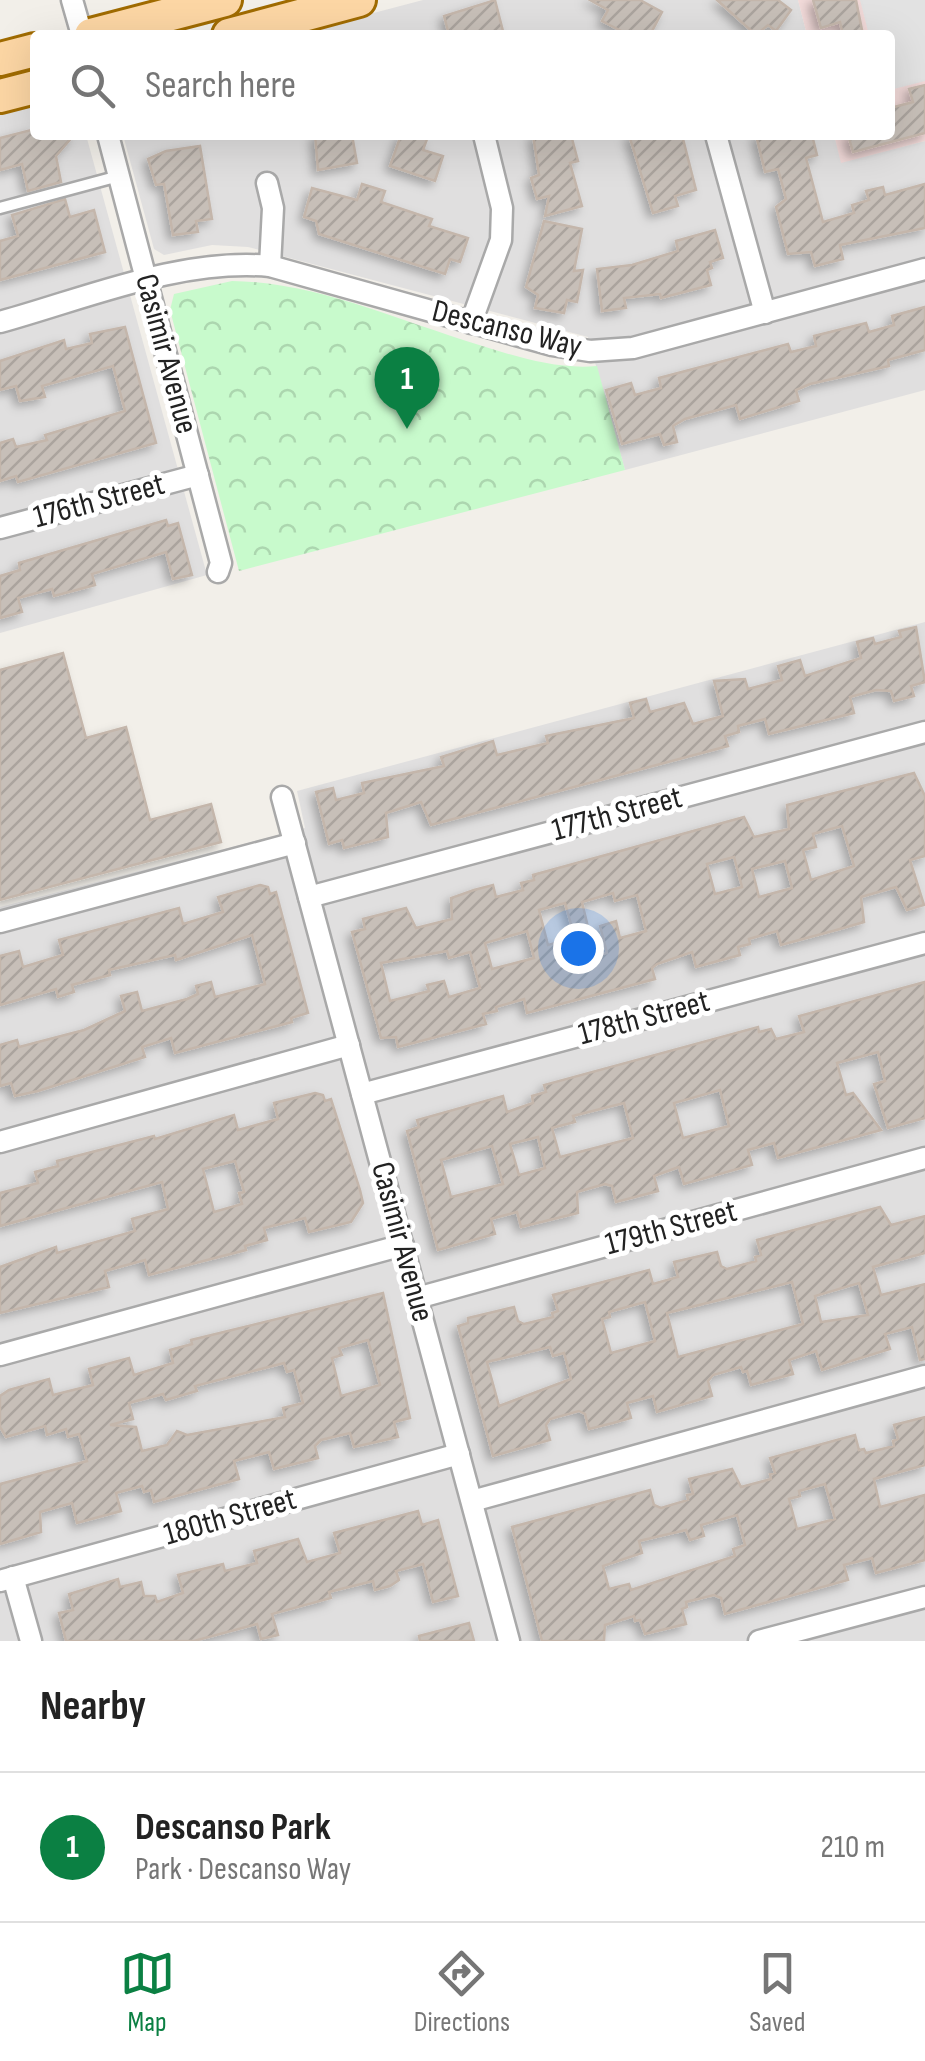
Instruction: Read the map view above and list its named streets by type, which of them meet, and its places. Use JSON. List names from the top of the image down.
{
  "streets": {
    "street": [
      "Descanso Way",
      "Casimir Avenue",
      "176th Street",
      "177th Street",
      "178th Street",
      "179th Street",
      "180th Street"
    ]
  },
  "crossings": [
    ["Descanso Way", "Casimir Avenue"],
    ["Casimir Avenue", "176th Street"],
    ["Casimir Avenue", "177th Street"],
    ["Casimir Avenue", "178th Street"],
    ["Casimir Avenue", "179th Street"],
    ["Casimir Avenue", "180th Street"]
  ],
  "page": {
    "search": "Search here",
    "pins": "1",
    "heading": "Nearby",
    "list": [
      {
        "mark": "1",
        "name": "Descanso Park",
        "note": "Park · Descanso Way",
        "value": "210 m"
      }
    ],
    "nav": ["Map", "Directions", "Saved"]
  }
}
